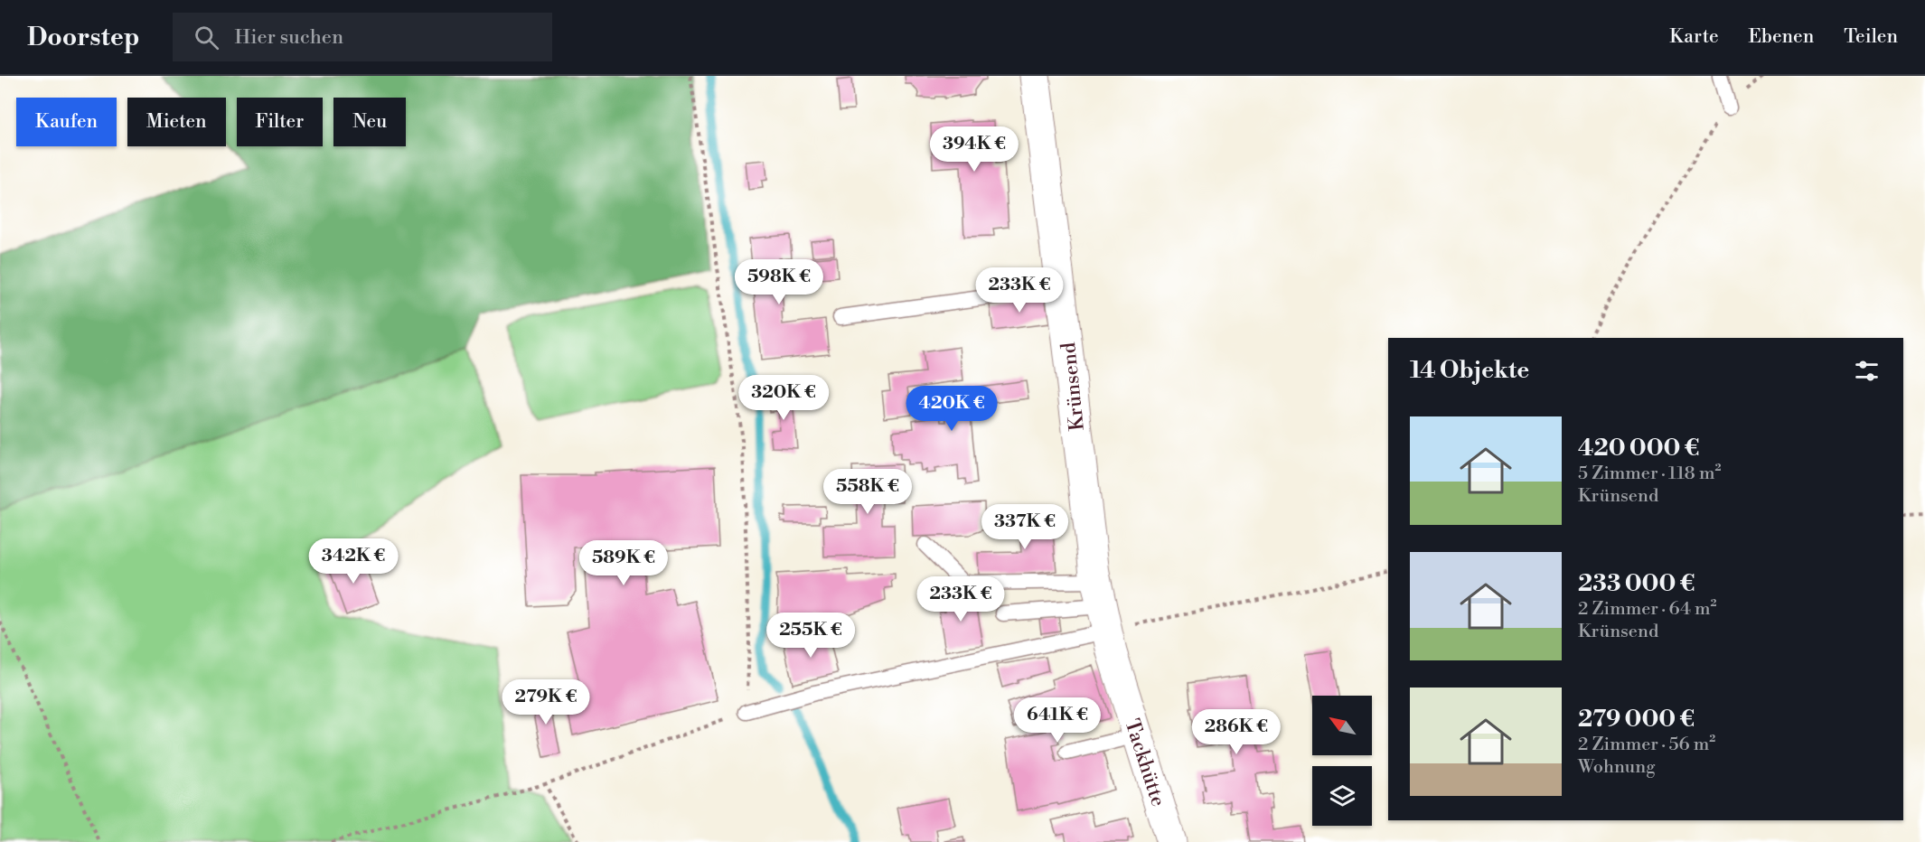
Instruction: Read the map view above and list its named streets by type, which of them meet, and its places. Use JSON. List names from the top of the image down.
{
  "streets": {
    "street": ["Krünsend", "Tackhütte"]
  },
  "crossings": [
    ["Krünsend", "Tackhütte"]
  ],
  "north": "top left",
  "page": {
    "header": "Doorstep",
    "search": "Hier suchen",
    "nav": ["Karte", "Ebenen", "Teilen"],
    "chip": [
      "Kaufen",
      "Mieten",
      "Filter",
      "Neu"
    ],
    "price": [
      "394K €",
      "598K €",
      "233K €",
      "320K €",
      "420K €",
      "558K €",
      "337K €",
      "342K €",
      "589K €",
      "233K €",
      "255K €",
      "279K €",
      "641K €",
      "286K €"
    ],
    "heading": "14 Objekte",
    "list": [
      {
        "name": "420 000 €",
        "note": "5 Zimmer · 118 m² · Krünsend"
      },
      {
        "name": "233 000 €",
        "note": "2 Zimmer · 64 m² · Krünsend"
      },
      {
        "name": "279 000 €",
        "note": "2 Zimmer · 56 m² · Wohnung"
      }
    ]
  }
}
